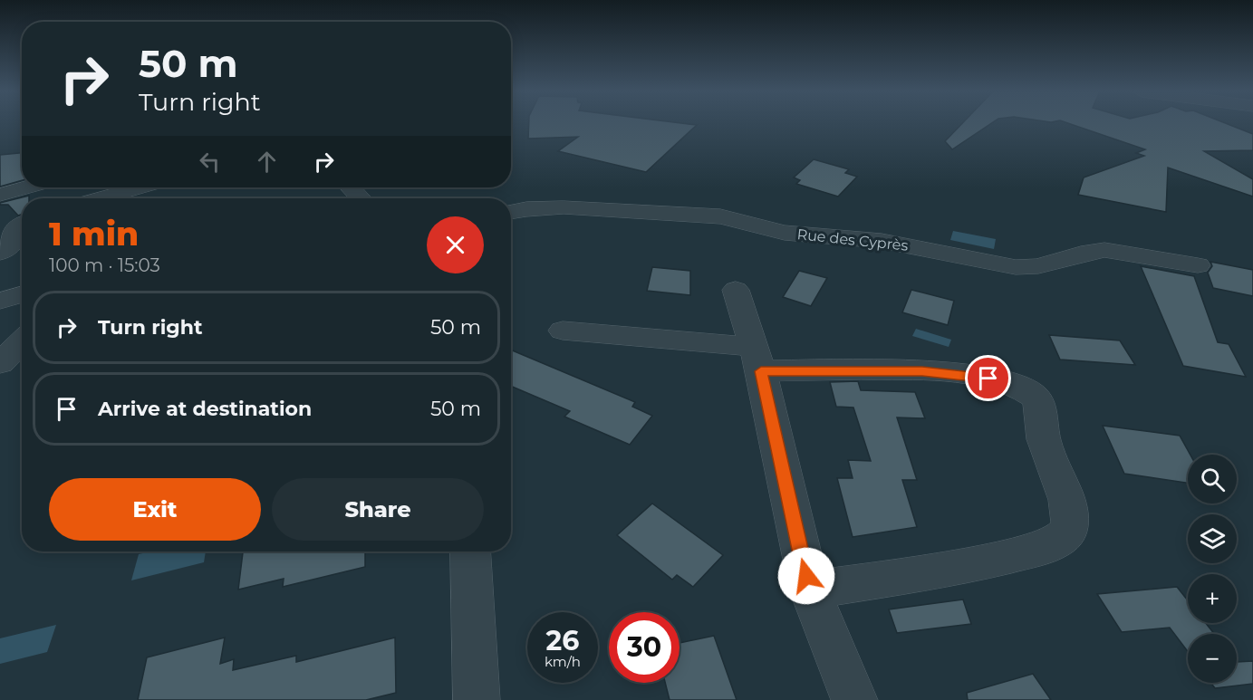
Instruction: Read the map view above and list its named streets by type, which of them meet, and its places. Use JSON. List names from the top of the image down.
{
  "streets": {
    "street": ["Rue des Cyprès"]
  },
  "page": {
    "turn": ["50 m", "Turn right"],
    "heading": ["1 min", "100 m · 15:03"],
    "list": [
      {
        "name": "Turn right",
        "value": "50 m"
      },
      {
        "name": "Arrive at destination",
        "value": "50 m"
      }
    ],
    "map_buttons": ["+", "−"],
    "buttons": ["Exit", "Share"],
    "speed": "26 km/h",
    "limit": "30"
  }
}
